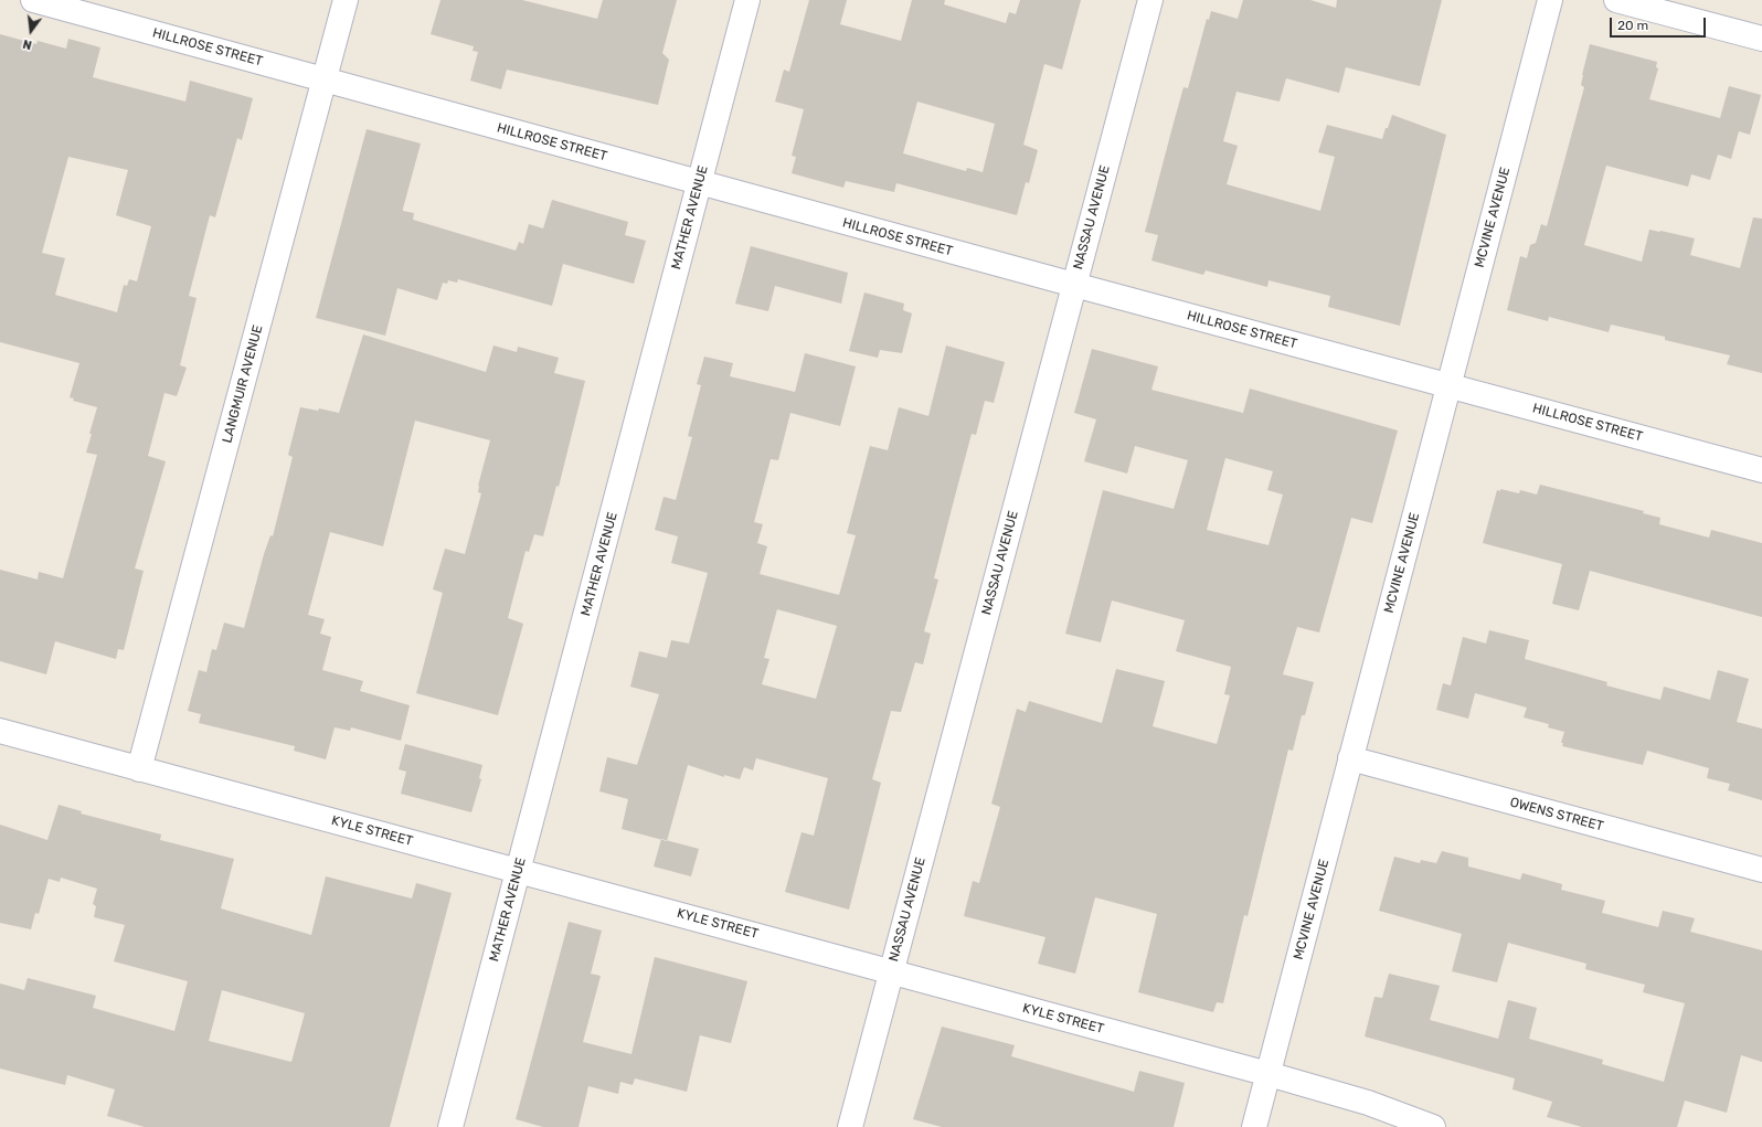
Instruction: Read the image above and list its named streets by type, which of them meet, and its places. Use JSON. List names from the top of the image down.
{
  "streets": {
    "street": [
      "HILLROSE STREET",
      "MATHER AVENUE",
      "NASSAU AVENUE",
      "MCVINE AVENUE",
      "LANGMUIR AVENUE",
      "OWENS STREET",
      "KYLE STREET"
    ]
  },
  "crossings": [
    ["HILLROSE STREET", "MATHER AVENUE"],
    ["HILLROSE STREET", "NASSAU AVENUE"],
    ["HILLROSE STREET", "MCVINE AVENUE"],
    ["HILLROSE STREET", "LANGMUIR AVENUE"],
    ["MATHER AVENUE", "KYLE STREET"],
    ["NASSAU AVENUE", "KYLE STREET"],
    ["MCVINE AVENUE", "OWENS STREET"],
    ["MCVINE AVENUE", "KYLE STREET"],
    ["LANGMUIR AVENUE", "KYLE STREET"]
  ],
  "scale_bar": "20 m",
  "north": "bottom"
}
